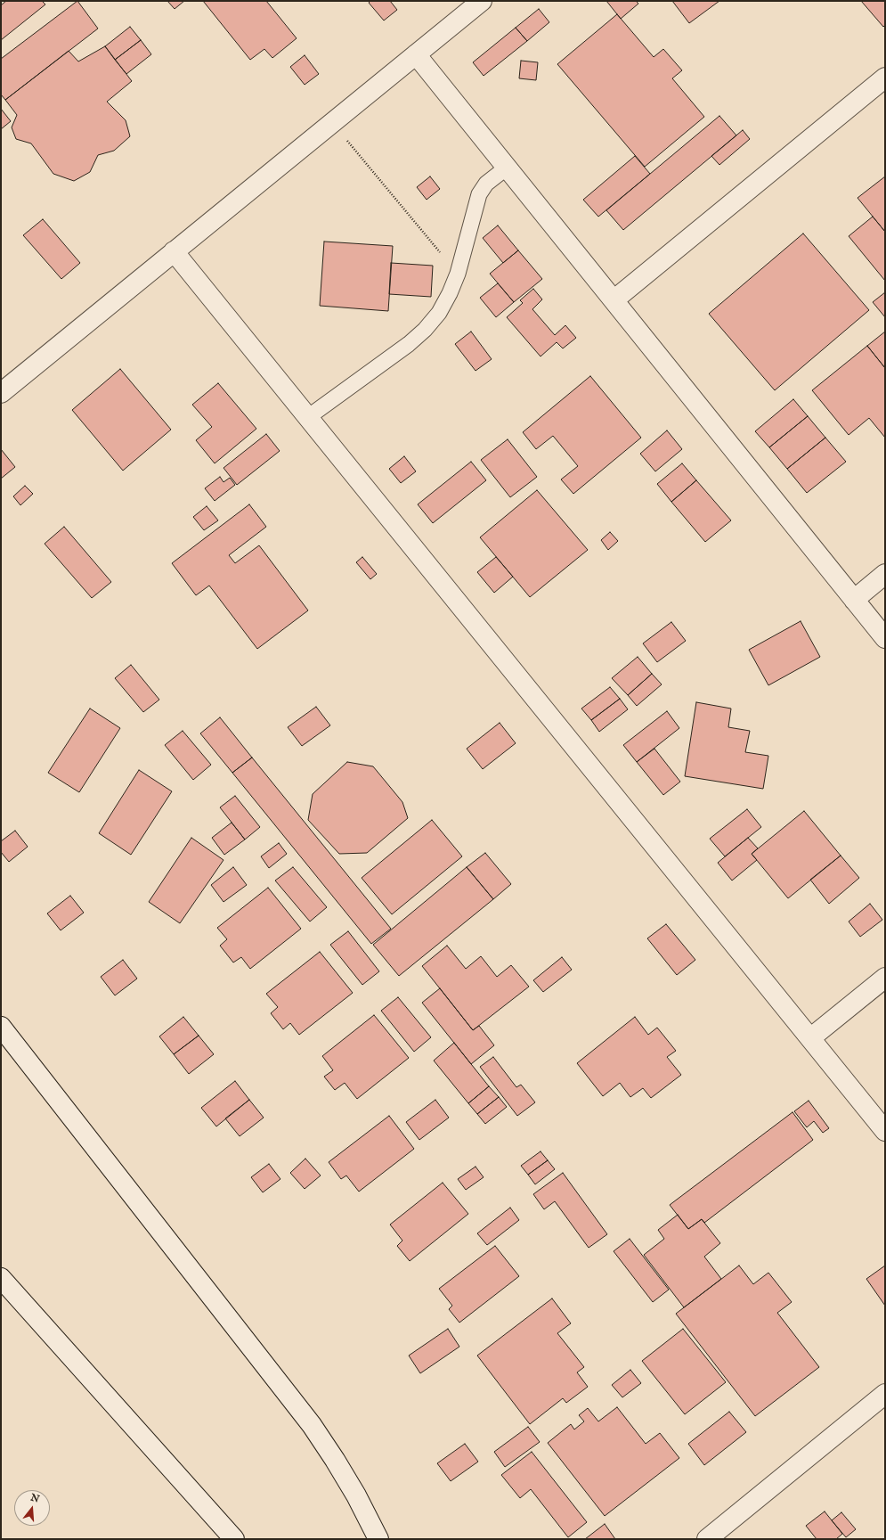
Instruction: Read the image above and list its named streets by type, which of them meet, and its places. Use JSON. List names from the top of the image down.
{
  "north": "top"
}
